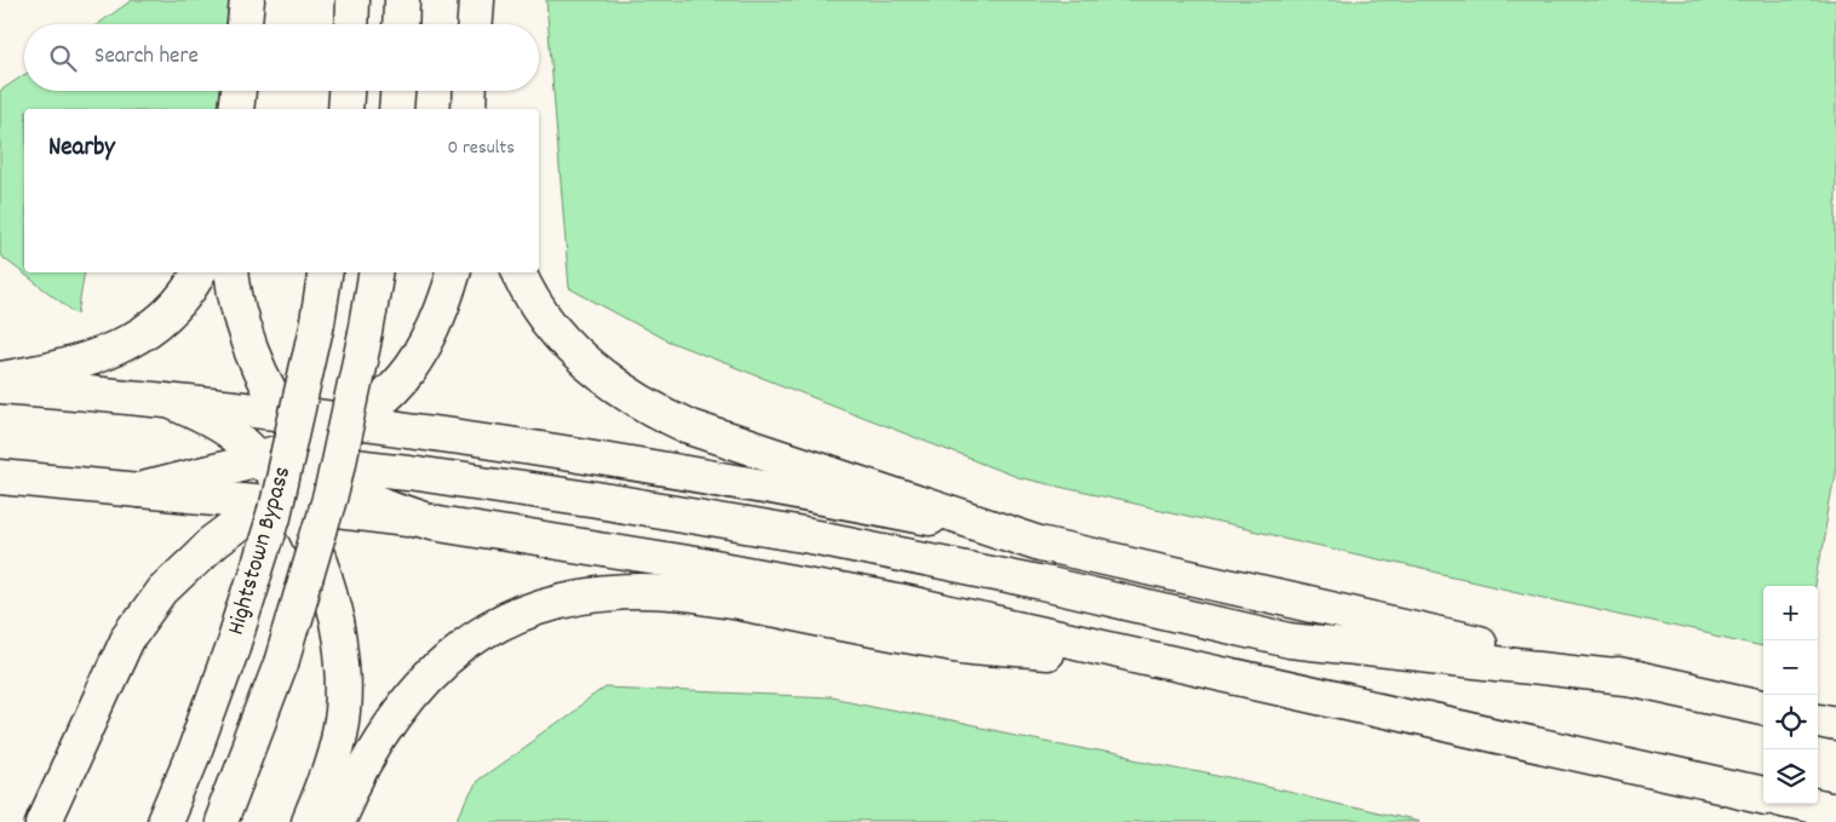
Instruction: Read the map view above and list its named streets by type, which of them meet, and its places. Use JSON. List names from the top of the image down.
{
  "streets": {
    "main road": ["Hightstown Bypass"]
  },
  "page": {
    "search": "Search here",
    "heading": ["Nearby", "0 results"],
    "map_buttons": ["+", "−"]
  }
}
